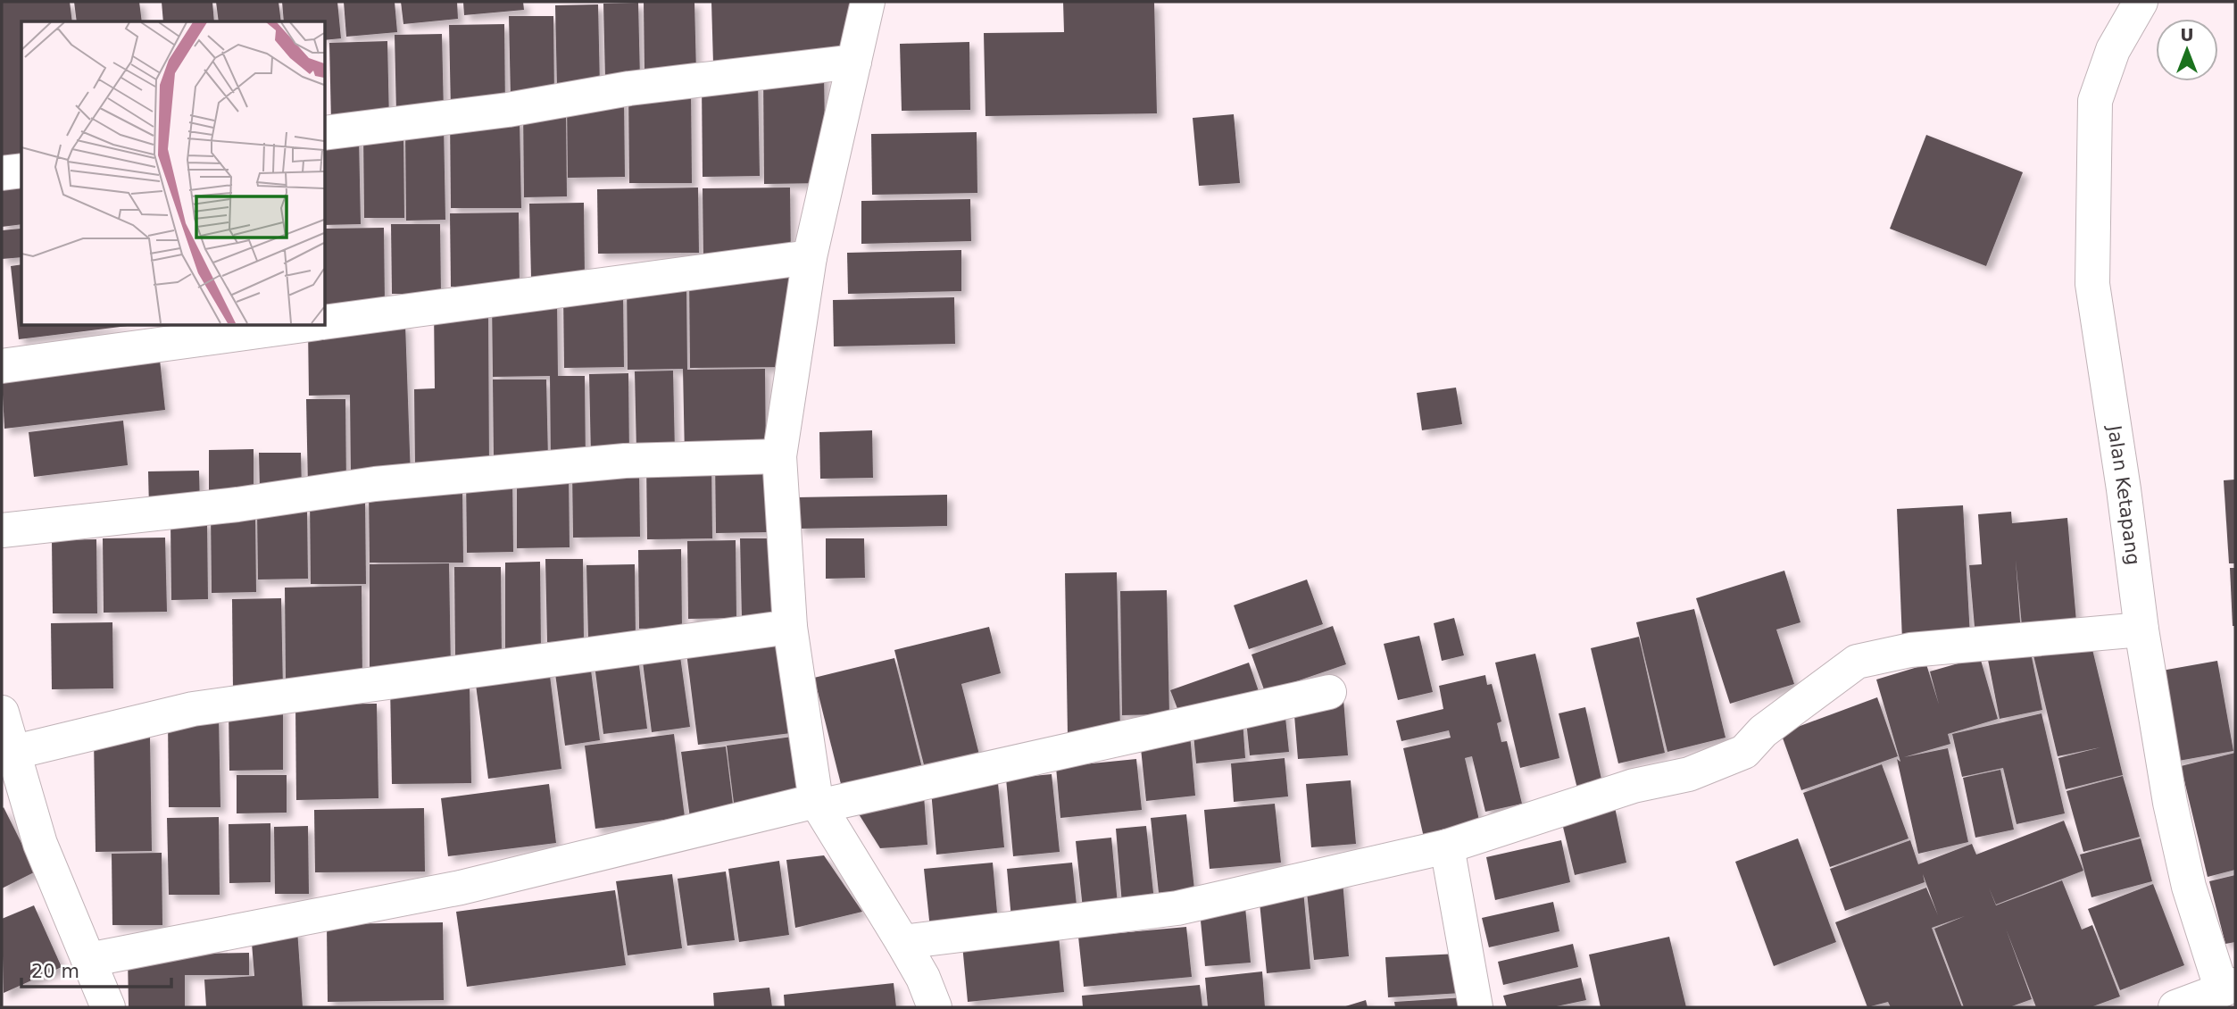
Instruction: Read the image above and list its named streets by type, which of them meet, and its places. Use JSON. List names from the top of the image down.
{
  "streets": {
    "street": ["Jalan Ketapang"]
  },
  "scale_bar": "20 m",
  "north": "top"
}
